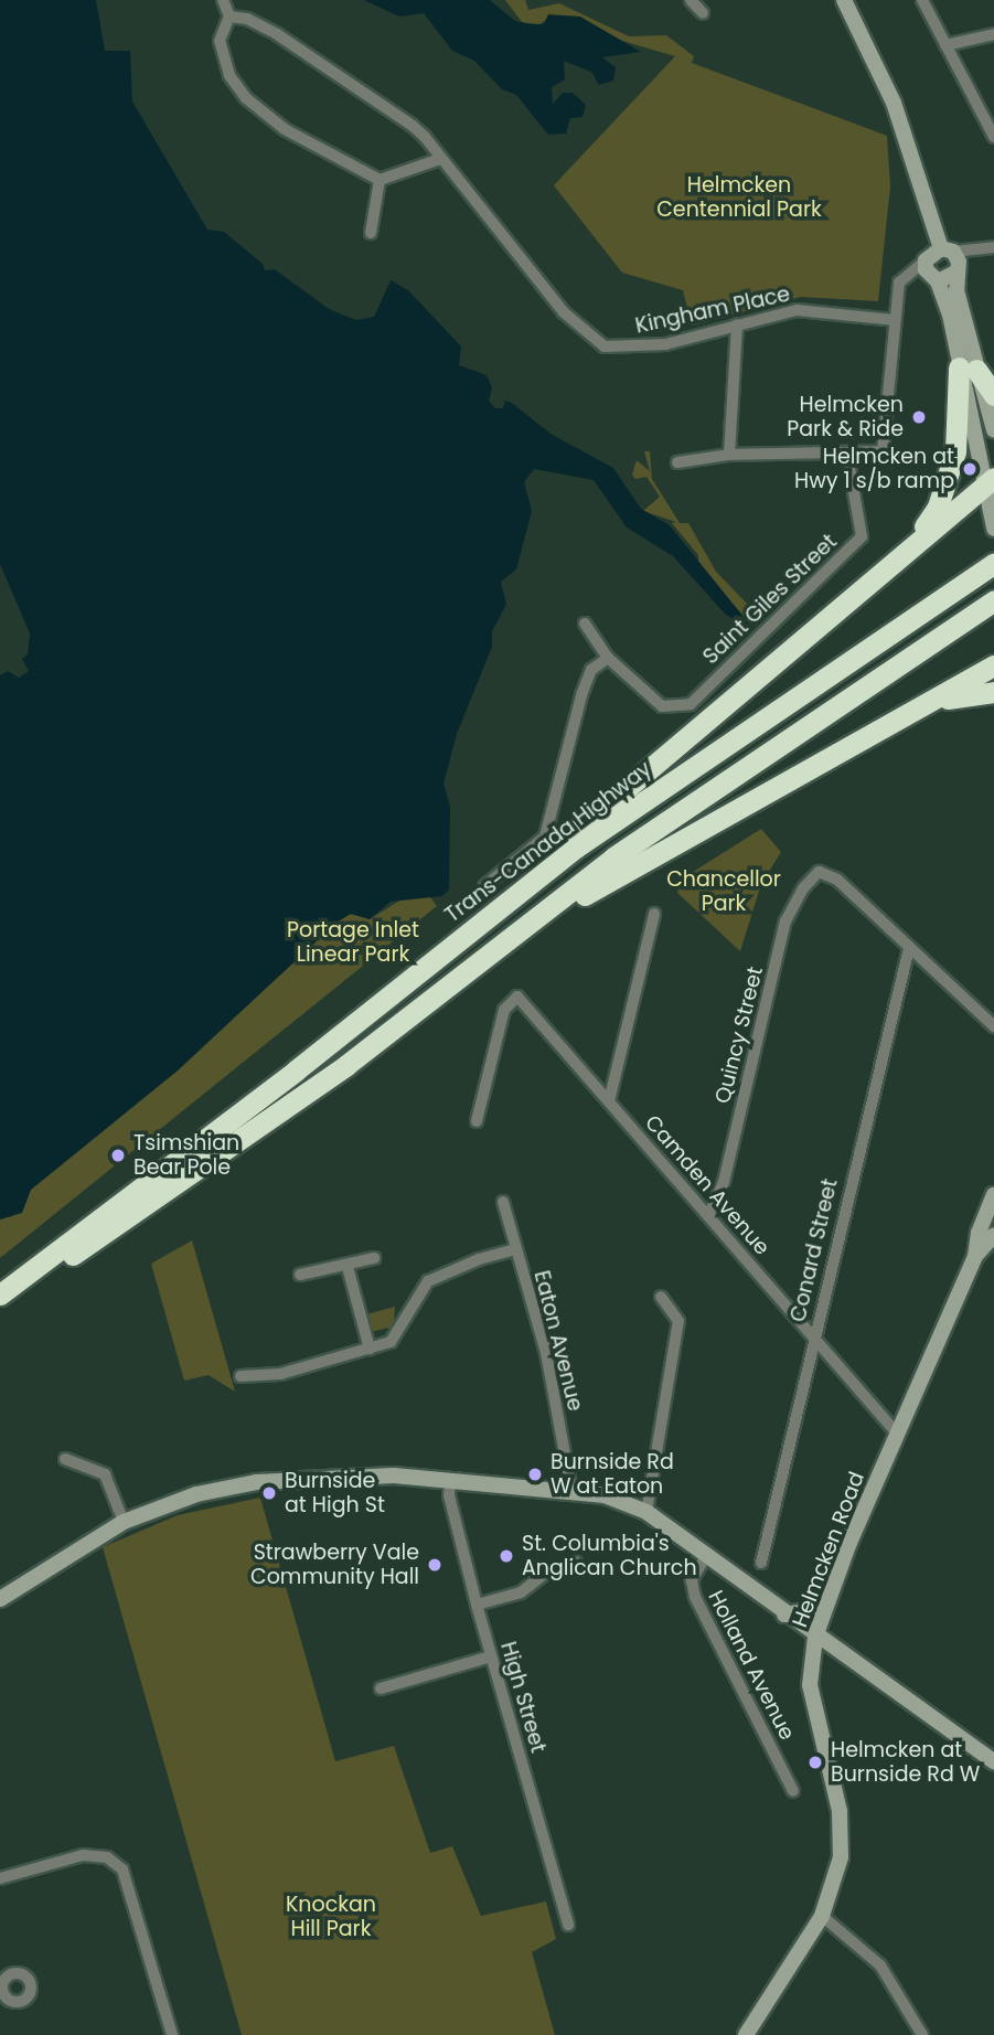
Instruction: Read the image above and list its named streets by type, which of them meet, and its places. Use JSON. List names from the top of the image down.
{
  "streets": {
    "highway": ["Trans-Canada Highway"],
    "main road": ["Helmcken Road"],
    "street": [
      "Kingham Place",
      "Saint Giles Street",
      "Quincy Street",
      "Camden Avenue",
      "Conard Street",
      "Eaton Avenue",
      "Holland Avenue",
      "High Street"
    ]
  },
  "crossings": [
    ["Quincy Street", "Camden Avenue"],
    ["Quincy Street", "Conard Street"],
    ["Camden Avenue", "Conard Street"],
    ["Camden Avenue", "Helmcken Road"]
  ],
  "parks": [
    "Helmcken Centennial Park",
    "Chancellor Park",
    "Portage Inlet Linear Park",
    "Knockan Hill Park"
  ],
  "places": [
    "Helmcken Park & Ride",
    "Helmcken at Hwy 1 s/b ramp",
    "Tsimshian Bear Pole",
    "Burnside Rd W at Eaton",
    "Burnside at High St",
    "St. Columbia's Anglican Church",
    "Strawberry Vale Community Hall",
    "Helmcken at Burnside Rd W"
  ]
}
